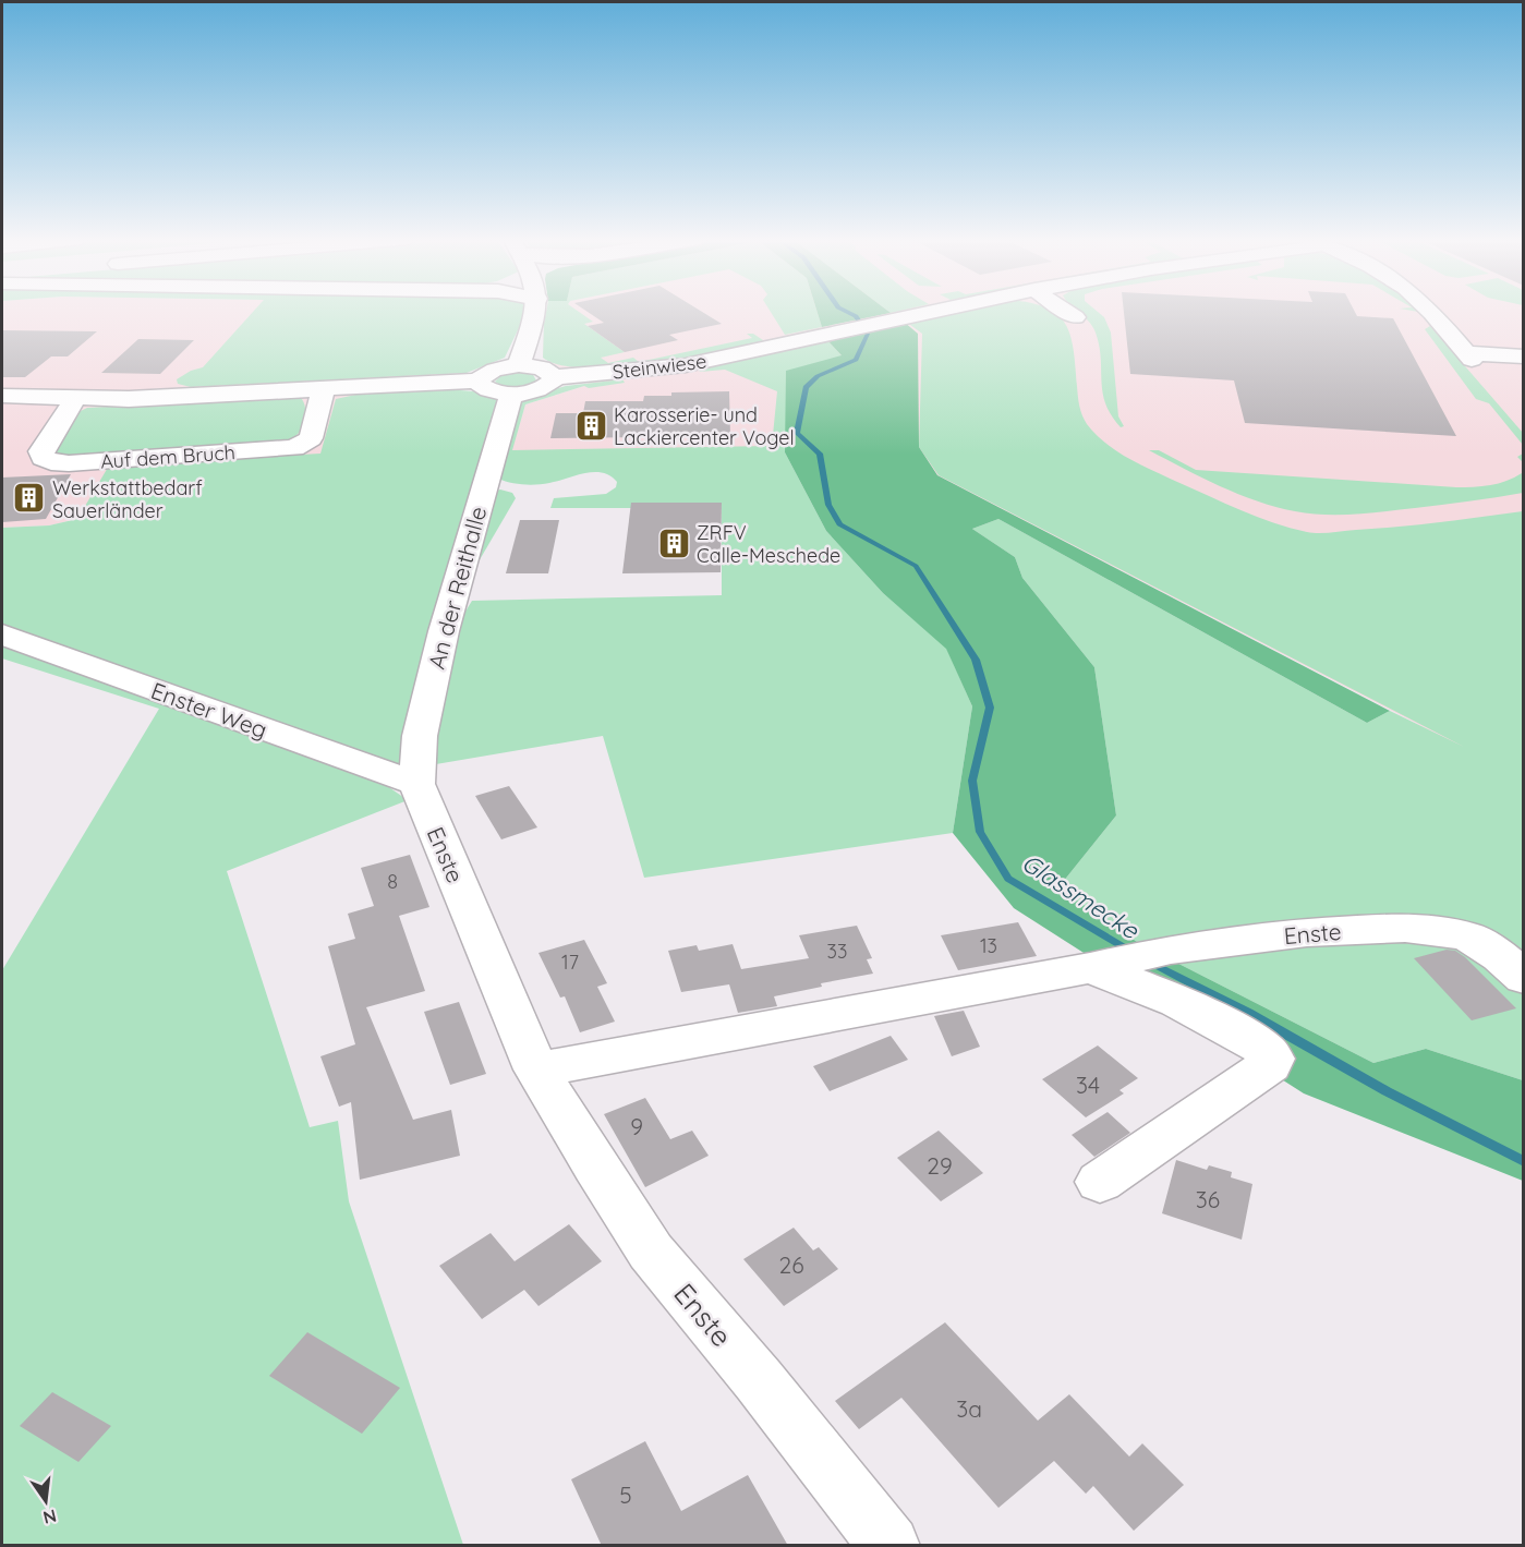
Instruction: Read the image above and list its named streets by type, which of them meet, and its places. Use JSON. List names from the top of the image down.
{
  "streets": {
    "main road": [
      "Steinwiese",
      "Auf dem Bruch",
      "An der Reithalle",
      "Enster Weg",
      "Enste"
    ]
  },
  "crossings": [
    ["An der Reithalle", "Enster Weg"],
    ["An der Reithalle", "Enste"],
    ["Enster Weg", "Enste"]
  ],
  "water": ["Glassmecke"],
  "places": {
    "building": ["Karosserie- und Lackiercenter Vogel", "Werkstattbedarf Sauerländer", "ZRFV Calle-Meschede"]
  },
  "house_numbers": [
    "8",
    "13",
    "33",
    "17",
    "34",
    "9",
    "29",
    "36",
    "26",
    "3a",
    "5"
  ],
  "north": "bottom"
}
